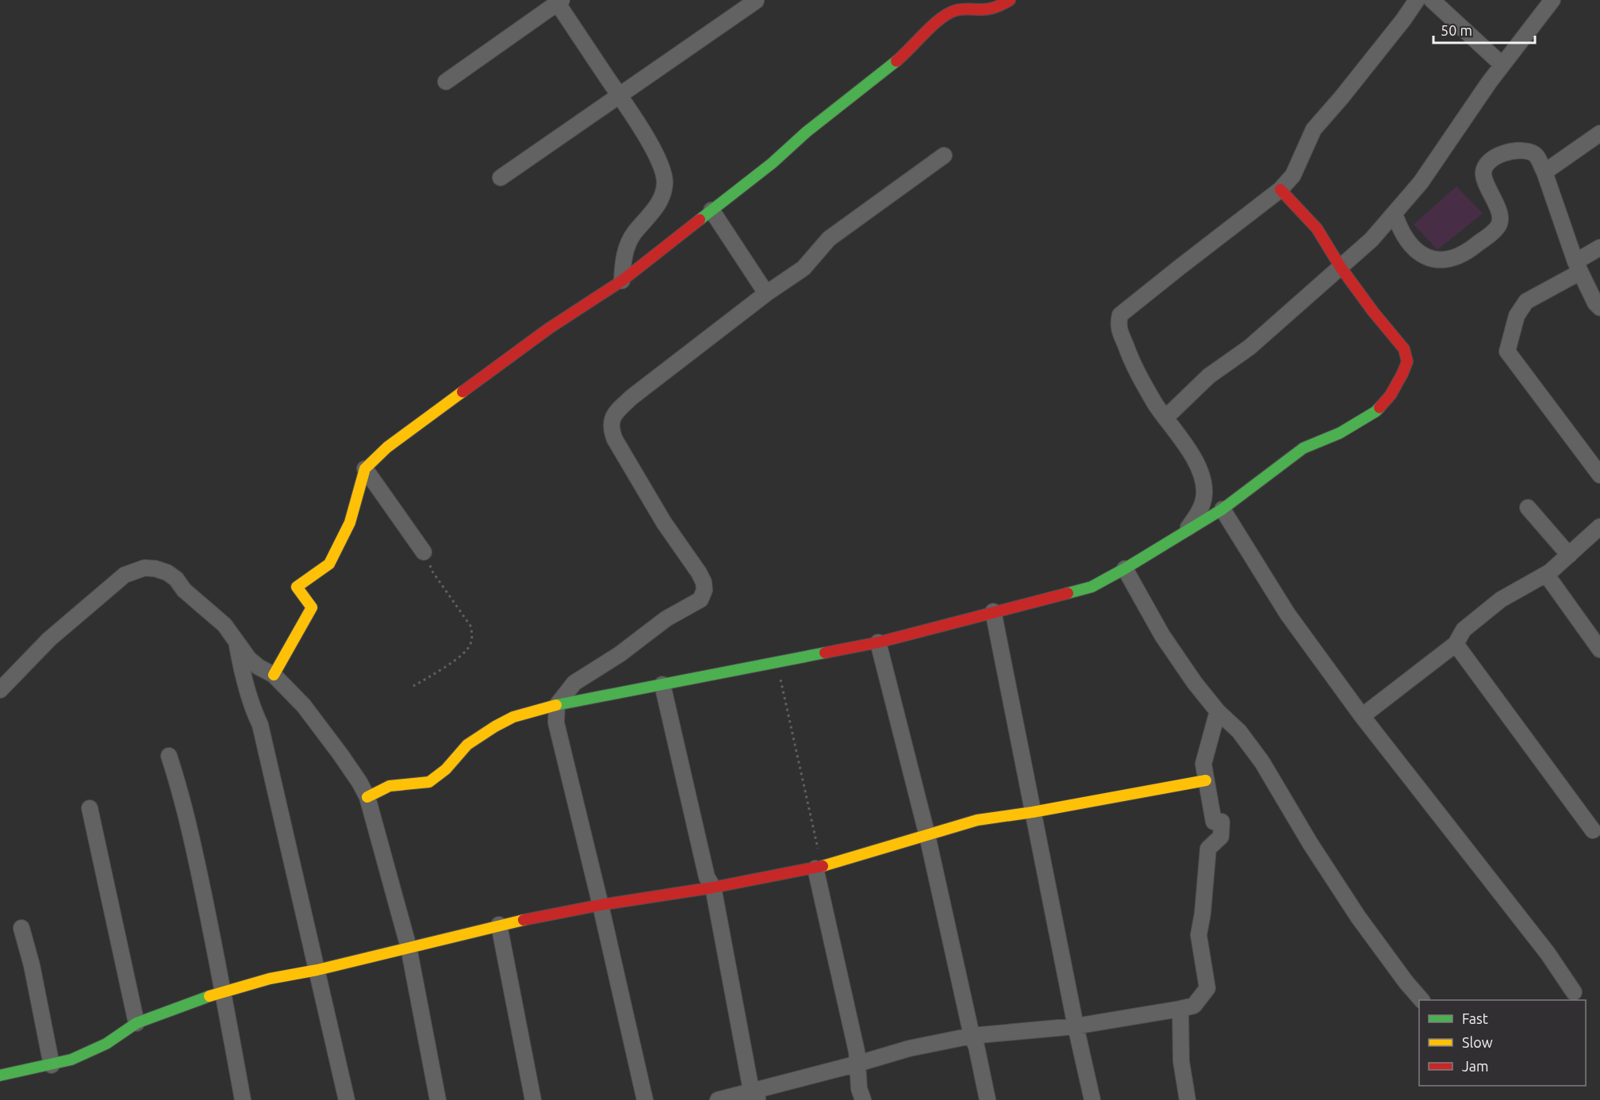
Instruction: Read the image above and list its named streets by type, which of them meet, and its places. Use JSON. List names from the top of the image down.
{
  "legend": ["Fast", "Slow", "Jam"],
  "scale_bar": "50 m"
}
